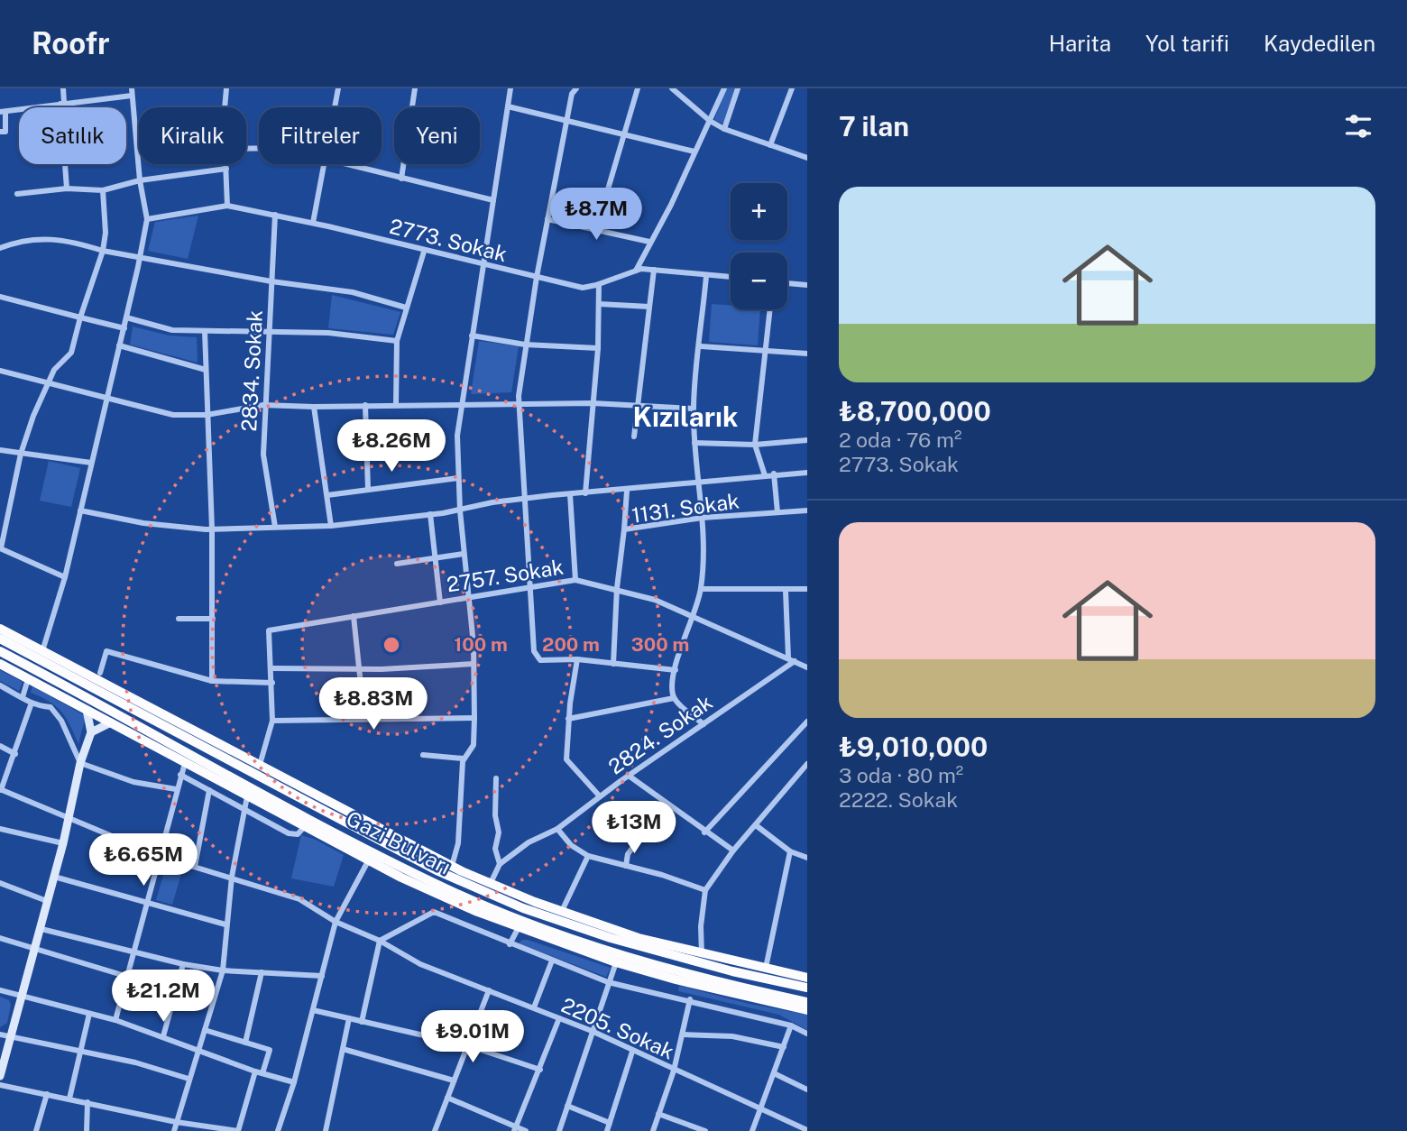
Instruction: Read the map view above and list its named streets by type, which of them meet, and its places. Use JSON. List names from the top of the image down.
{
  "streets": {
    "highway": ["Gazi Bulvarı"],
    "street": [
      "2773. Sokak",
      "2834. Sokak",
      "1131. Sokak",
      "2757. Sokak",
      "2824. Sokak",
      "2205. Sokak"
    ]
  },
  "crossings": [
    ["2773. Sokak", "2834. Sokak"],
    ["1131. Sokak", "2757. Sokak"],
    ["2757. Sokak", "2824. Sokak"]
  ],
  "districts": ["Kızılarık"],
  "page": {
    "header": "Roofr",
    "nav": ["Harita", "Yol tarifi", "Kaydedilen"],
    "heading": "7 ilan",
    "chip": [
      "Satılık",
      "Kiralık",
      "Filtreler",
      "Yeni"
    ],
    "list": [
      {
        "name": "₺8,700,000",
        "note": "2 oda · 76 m² · 2773. Sokak"
      },
      {
        "name": "₺9,010,000",
        "note": "3 oda · 80 m² · 2222. Sokak"
      }
    ],
    "map_buttons": ["+", "−"],
    "price": [
      "₺8.7M",
      "₺8.26M",
      "₺8.83M",
      "₺13M",
      "₺6.65M",
      "₺21.2M",
      "₺9.01M"
    ]
  },
  "rings": ["100 m", "200 m", "300 m"]
}
